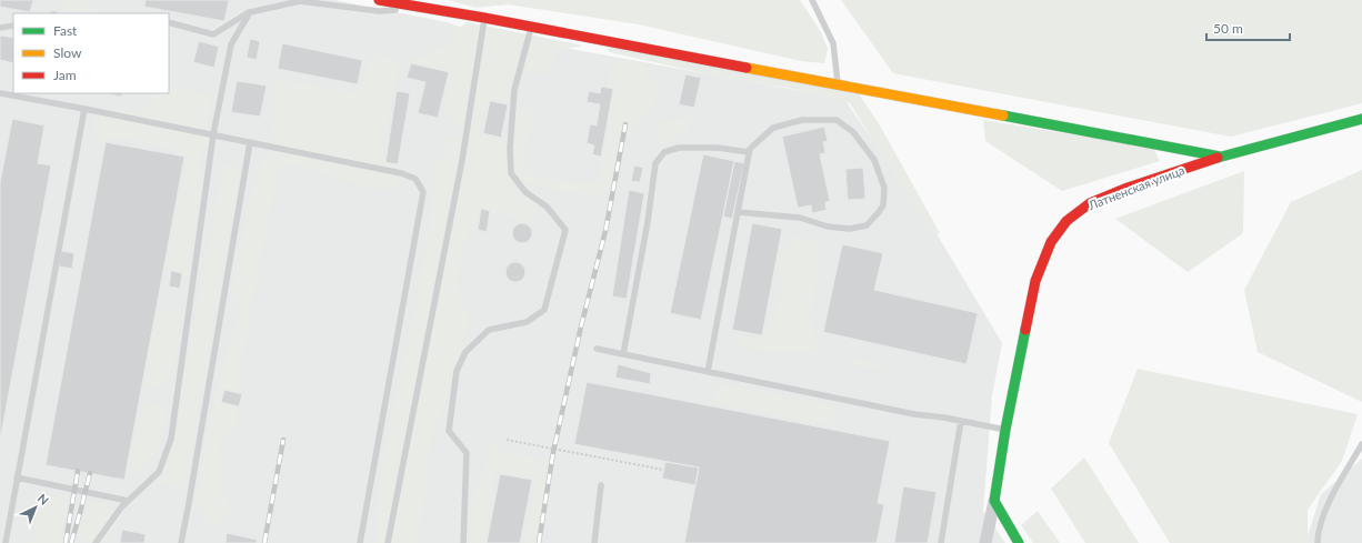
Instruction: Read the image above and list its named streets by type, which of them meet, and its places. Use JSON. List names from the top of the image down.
{
  "streets": {
    "street": ["Латненская улица"]
  },
  "legend": ["Fast", "Slow", "Jam"],
  "scale_bar": "50 m",
  "north": "top right"
}
